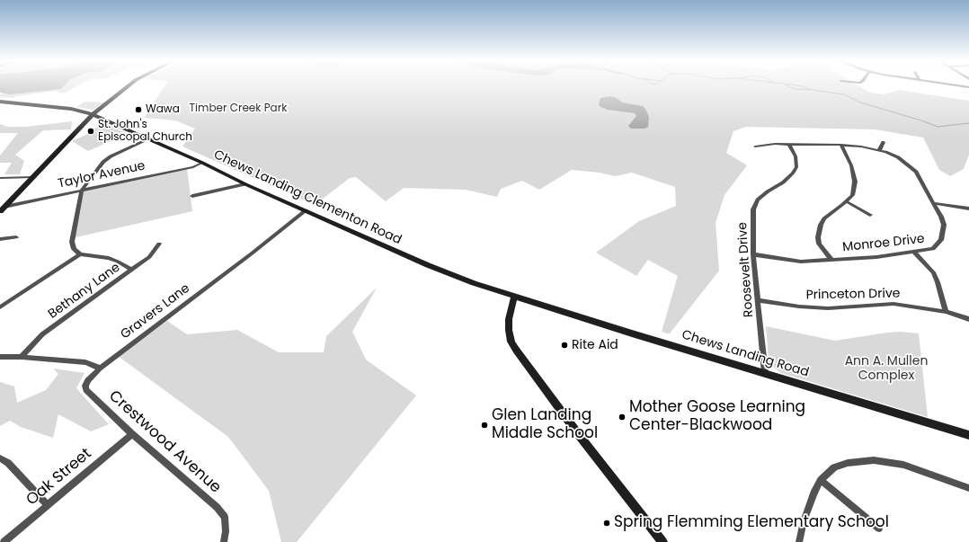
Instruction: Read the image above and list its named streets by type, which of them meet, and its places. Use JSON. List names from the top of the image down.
{
  "streets": {
    "main road": ["Chews Landing Clementon Road", "Chews Landing Road"],
    "street": [
      "Taylor Avenue",
      "Monroe Drive",
      "Roosevelt Drive",
      "Bethany Lane",
      "Princeton Drive",
      "Gravers Lane",
      "Crestwood Avenue",
      "Oak Street"
    ]
  },
  "crossings": [
    ["Taylor Avenue", "Chews Landing Clementon Road"],
    ["Chews Landing Clementon Road", "Gravers Lane"],
    ["Chews Landing Clementon Road", "Chews Landing Road"],
    ["Monroe Drive", "Roosevelt Drive"],
    ["Roosevelt Drive", "Princeton Drive"],
    ["Roosevelt Drive", "Chews Landing Road"],
    ["Gravers Lane", "Crestwood Avenue"],
    ["Crestwood Avenue", "Oak Street"]
  ],
  "parks": ["Timber Creek Park", "Ann A. Mullen Complex"],
  "places": [
    "Wawa",
    "St. John's Episcopal Church",
    "Rite Aid",
    "Mother Goose Learning Center-Blackwood",
    "Glen Landing Middle School",
    "Spring Flemming Elementary School"
  ]
}
